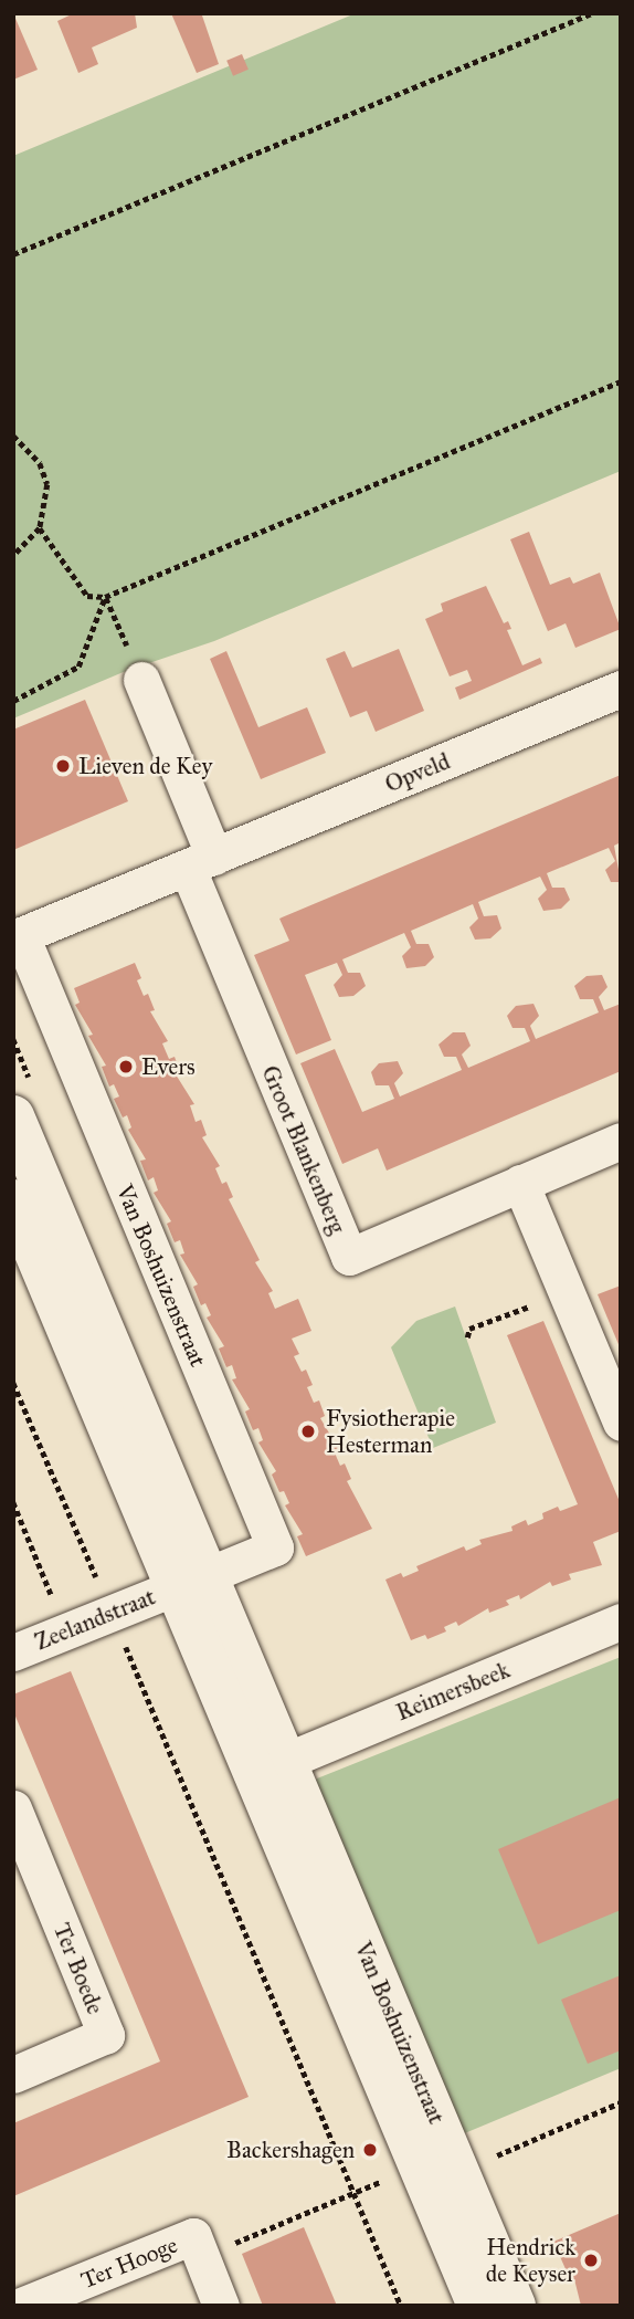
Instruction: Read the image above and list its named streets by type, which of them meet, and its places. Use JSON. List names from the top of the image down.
{
  "streets": {
    "street": [
      "Opveld",
      "Groot Blankenberg",
      "Van Boshuizenstraat",
      "Zeelandstraat",
      "Reimersbeek",
      "Ter Boede",
      "Ter Hooge"
    ]
  },
  "crossings": [
    ["Opveld", "Groot Blankenberg"],
    ["Opveld", "Van Boshuizenstraat"],
    ["Van Boshuizenstraat", "Zeelandstraat"],
    ["Van Boshuizenstraat", "Reimersbeek"]
  ],
  "places": [
    "Lieven de Key",
    "Evers",
    "Fysiotherapie Hesterman",
    "Backershagen",
    "Hendrick de Keyser"
  ]
}
